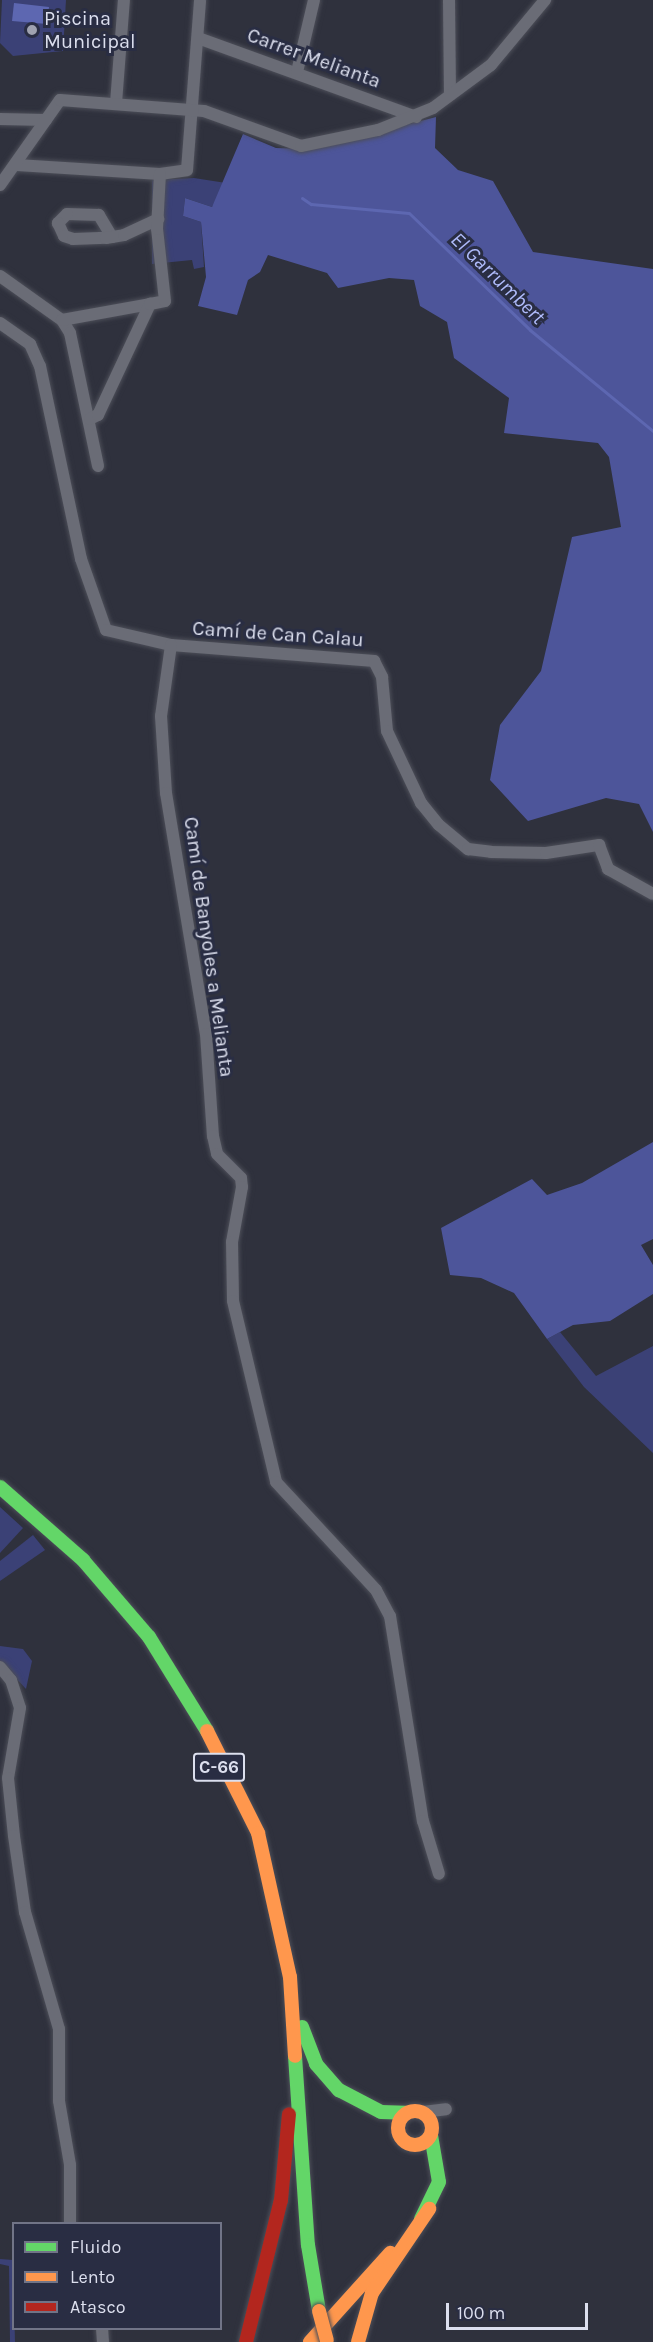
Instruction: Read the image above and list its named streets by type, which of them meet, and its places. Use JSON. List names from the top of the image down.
{
  "streets": {
    "main road": ["C-66"],
    "street": ["Carrer Melianta", "Camí de Can Calau", "Camí de Banyoles a Melianta"]
  },
  "crossings": [
    ["Camí de Can Calau", "Camí de Banyoles a Melianta"]
  ],
  "water": ["El Garrumbert"],
  "places": ["Piscina Municipal"],
  "legend": ["Fluido", "Lento", "Atasco"],
  "scale_bar": "100 m"
}
